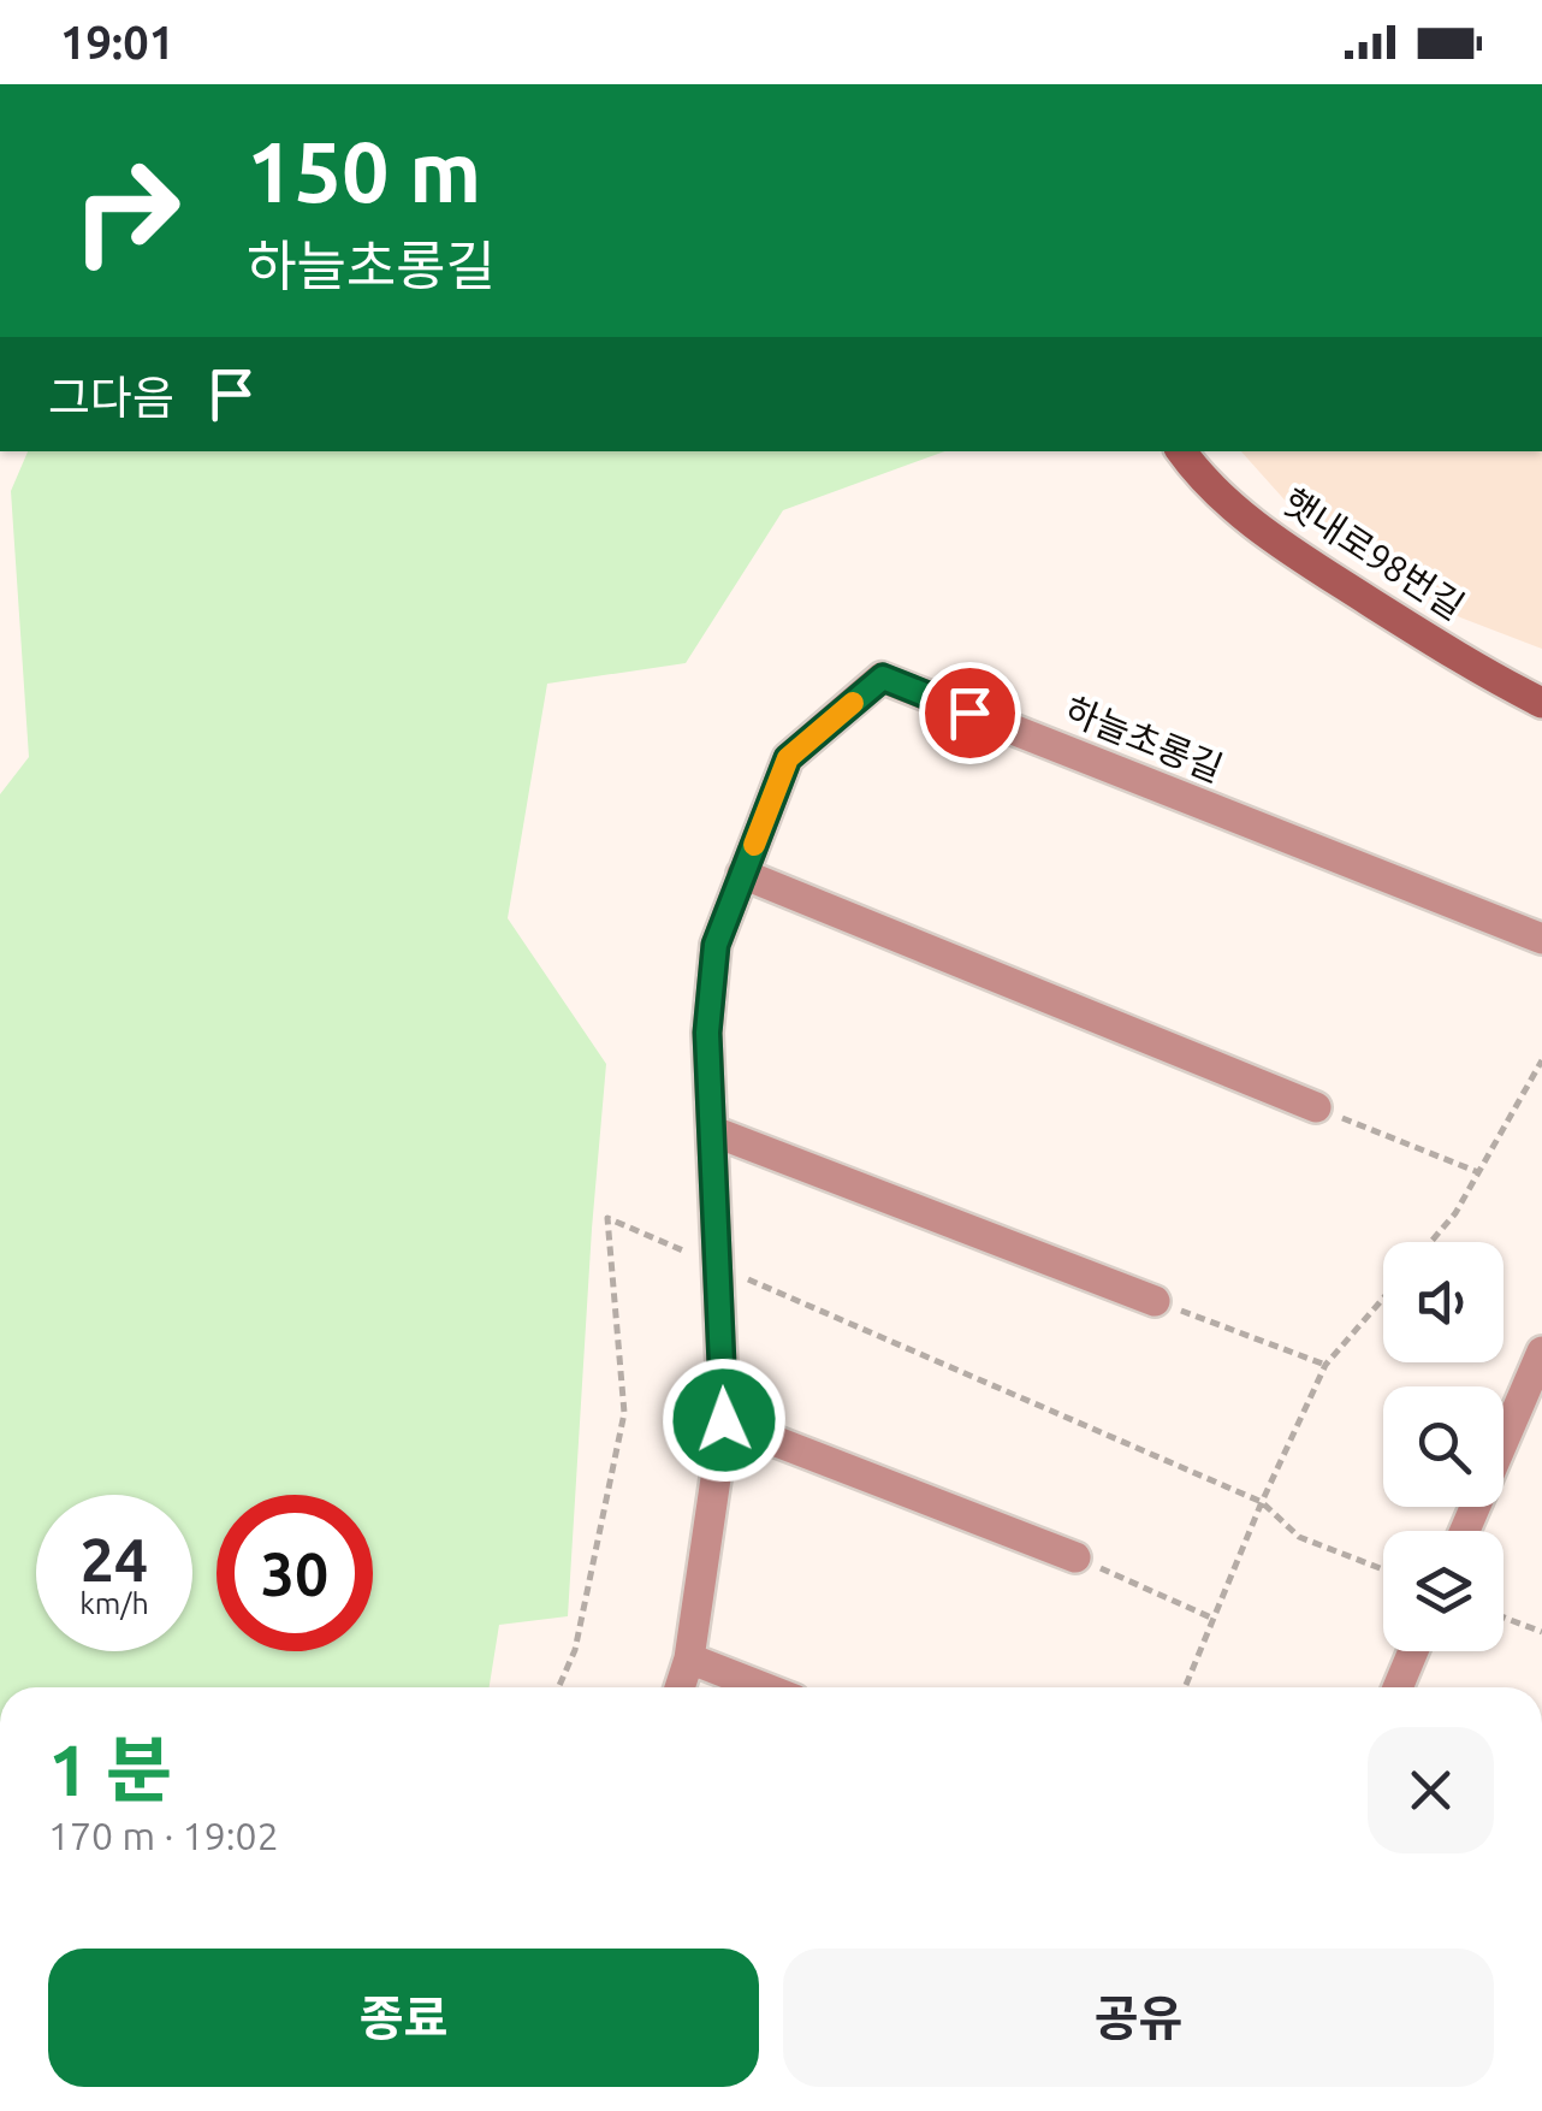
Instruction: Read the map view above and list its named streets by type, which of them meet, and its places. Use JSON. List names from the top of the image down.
{
  "streets": {
    "street": ["햇내로98번길", "하늘초롱길"]
  },
  "page": {
    "status": "19:01",
    "turn": ["150 m", "하늘초롱길"],
    "then": "그다음",
    "speed": "24 km/h",
    "limit": "30",
    "heading": ["1 분", "170 m · 19:02"],
    "buttons": ["종료", "공유"]
  }
}
